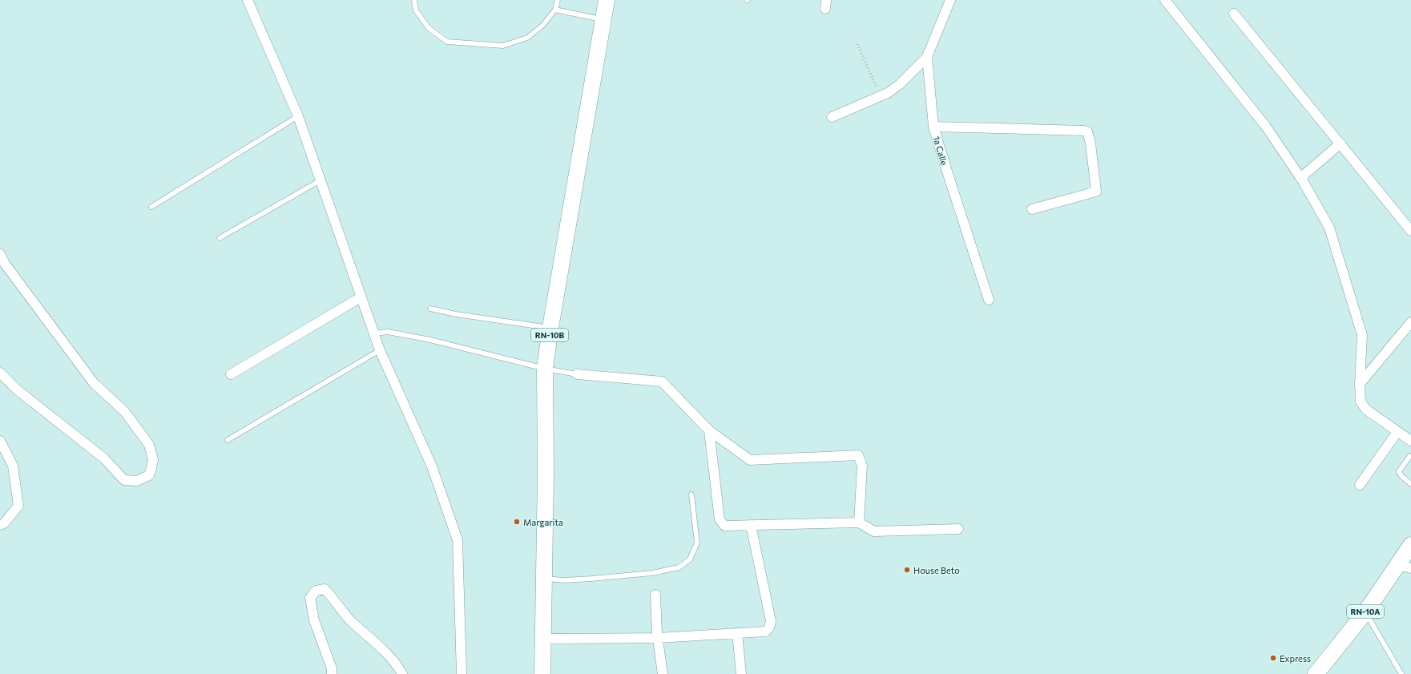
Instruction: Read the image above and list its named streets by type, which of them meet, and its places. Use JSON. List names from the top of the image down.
{
  "streets": {
    "main road": ["RN-10B", "RN-10A"],
    "street": ["1a Calle"]
  },
  "places": ["Margarita", "House Beto", "Express"]
}
